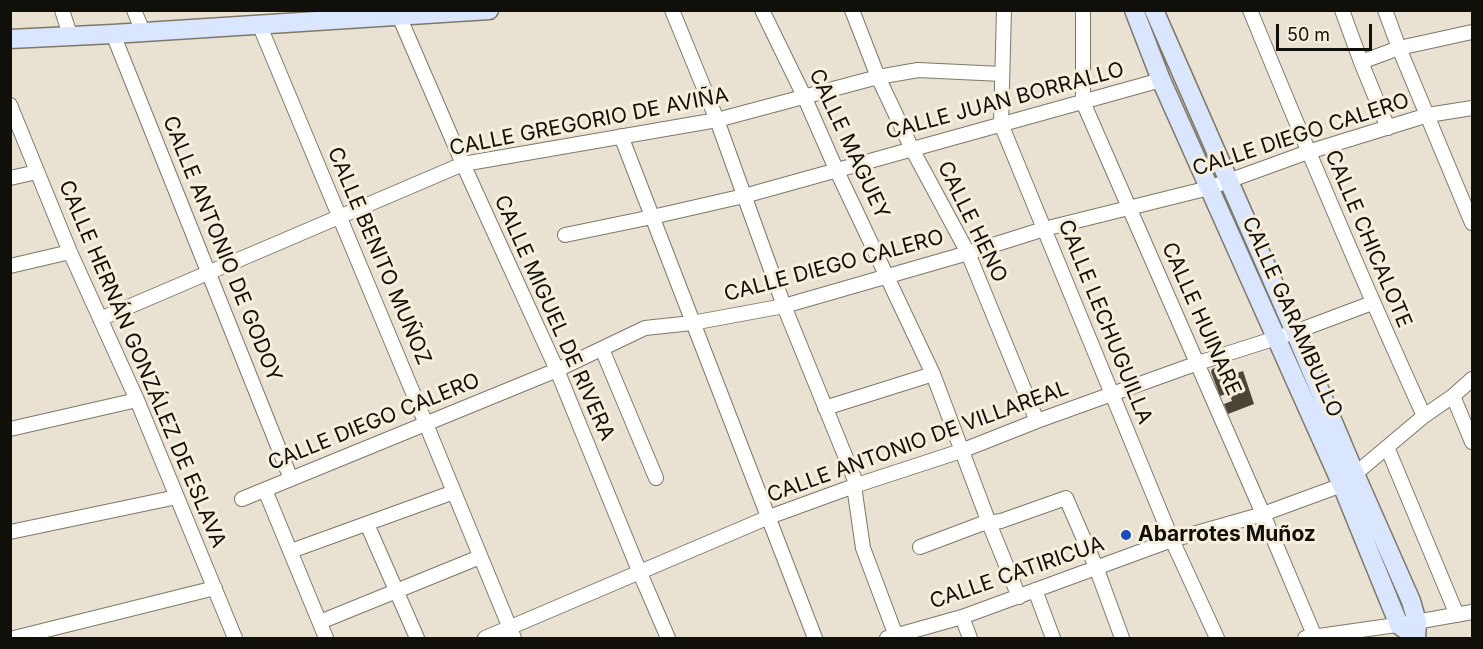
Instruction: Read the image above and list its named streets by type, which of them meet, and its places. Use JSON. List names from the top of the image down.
{
  "streets": {
    "street": [
      "CALLE JUAN BORRALLO",
      "CALLE GREGORIO DE AVIÑA",
      "CALLE DIEGO CALERO",
      "CALLE MAGUEY",
      "CALLE HENO",
      "CALLE CHICALOTE",
      "CALLE ANTONIO DE GODOY",
      "CALLE BENITO MUÑOZ",
      "CALLE GARAMBULLO",
      "CALLE MIGUEL DE RIVERA",
      "CALLE HUINARE",
      "CALLE LECHUGUILLA",
      "CALLE HERNÁN GONZÁLEZ DE ESLAVA",
      "CALLE ANTONIO DE VILLAREAL",
      "CALLE CATIRICUA"
    ]
  },
  "crossings": [
    ["CALLE JUAN BORRALLO", "CALLE MAGUEY"],
    ["CALLE JUAN BORRALLO", "CALLE HENO"],
    ["CALLE JUAN BORRALLO", "CALLE GARAMBULLO"],
    ["CALLE JUAN BORRALLO", "CALLE HUINARE"],
    ["CALLE JUAN BORRALLO", "CALLE LECHUGUILLA"],
    ["CALLE GREGORIO DE AVIÑA", "CALLE MAGUEY"],
    ["CALLE GREGORIO DE AVIÑA", "CALLE HENO"],
    ["CALLE GREGORIO DE AVIÑA", "CALLE ANTONIO DE GODOY"],
    ["CALLE GREGORIO DE AVIÑA", "CALLE BENITO MUÑOZ"],
    ["CALLE GREGORIO DE AVIÑA", "CALLE MIGUEL DE RIVERA"],
    ["CALLE GREGORIO DE AVIÑA", "CALLE LECHUGUILLA"],
    ["CALLE GREGORIO DE AVIÑA", "CALLE HERNÁN GONZÁLEZ DE ESLAVA"],
    ["CALLE DIEGO CALERO", "CALLE MAGUEY"],
    ["CALLE DIEGO CALERO", "CALLE HENO"],
    ["CALLE DIEGO CALERO", "CALLE CHICALOTE"],
    ["CALLE DIEGO CALERO", "CALLE ANTONIO DE GODOY"],
    ["CALLE DIEGO CALERO", "CALLE BENITO MUÑOZ"],
    ["CALLE DIEGO CALERO", "CALLE GARAMBULLO"],
    ["CALLE DIEGO CALERO", "CALLE MIGUEL DE RIVERA"],
    ["CALLE DIEGO CALERO", "CALLE HUINARE"],
    ["CALLE DIEGO CALERO", "CALLE LECHUGUILLA"],
    ["CALLE MAGUEY", "CALLE ANTONIO DE VILLAREAL"],
    ["CALLE MAGUEY", "CALLE CATIRICUA"],
    ["CALLE HENO", "CALLE ANTONIO DE VILLAREAL"],
    ["CALLE CHICALOTE", "CALLE ANTONIO DE VILLAREAL"],
    ["CALLE CHICALOTE", "CALLE CATIRICUA"],
    ["CALLE BENITO MUÑOZ", "CALLE ANTONIO DE VILLAREAL"],
    ["CALLE GARAMBULLO", "CALLE ANTONIO DE VILLAREAL"],
    ["CALLE GARAMBULLO", "CALLE CATIRICUA"],
    ["CALLE MIGUEL DE RIVERA", "CALLE ANTONIO DE VILLAREAL"],
    ["CALLE HUINARE", "CALLE ANTONIO DE VILLAREAL"],
    ["CALLE HUINARE", "CALLE CATIRICUA"],
    ["CALLE LECHUGUILLA", "CALLE ANTONIO DE VILLAREAL"],
    ["CALLE LECHUGUILLA", "CALLE CATIRICUA"]
  ],
  "places": ["Abarrotes Muñoz"],
  "scale_bar": "50 m"
}
